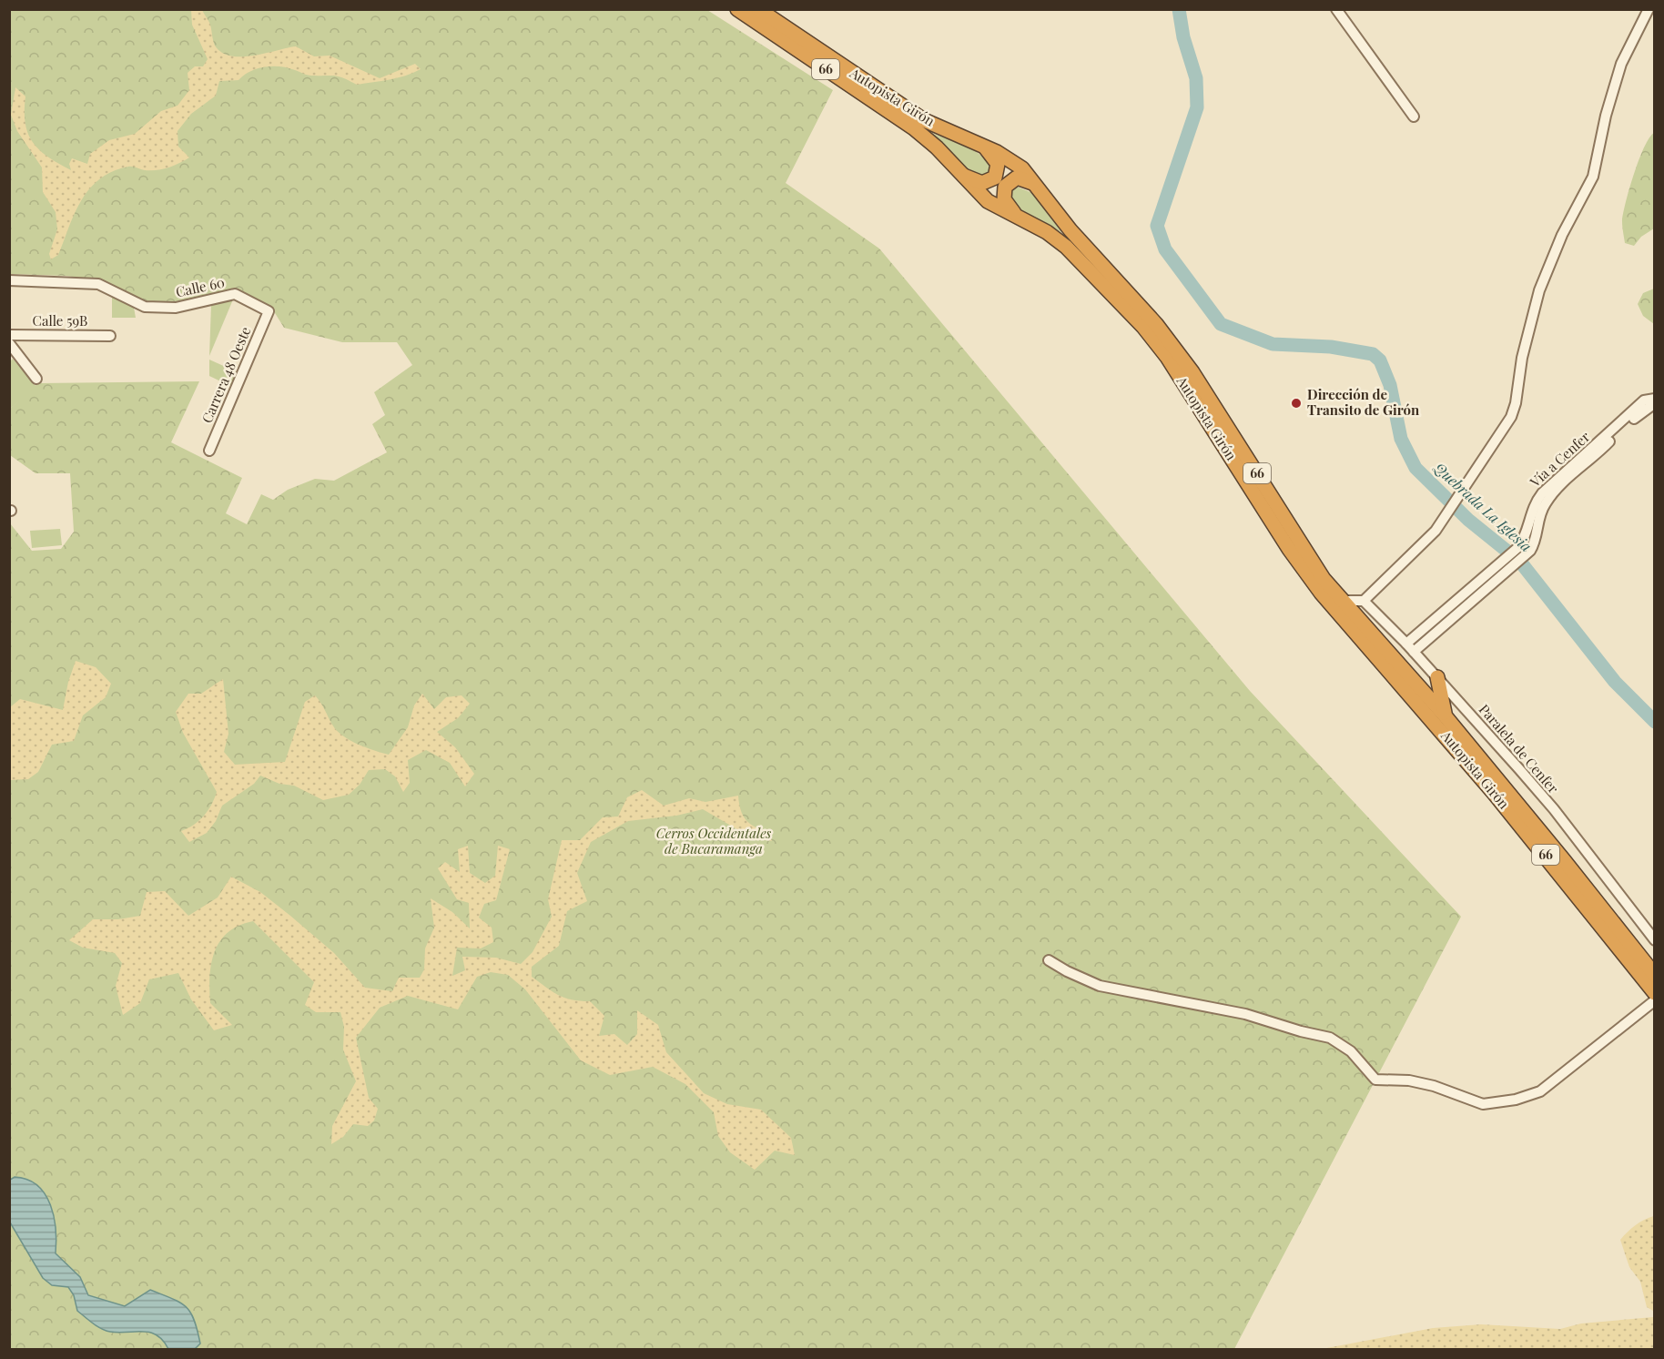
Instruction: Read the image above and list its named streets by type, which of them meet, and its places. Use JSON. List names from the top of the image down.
{
  "streets": {
    "highway": ["66", "Autopista Girón"],
    "street": [
      "Calle 60",
      "Calle 59B",
      "Carrera 48 Oeste",
      "Vía a Cenfer",
      "Paralela de Cenfer"
    ]
  },
  "crossings": [
    ["Calle 60", "Carrera 48 Oeste"],
    ["Vía a Cenfer", "Paralela de Cenfer"]
  ],
  "water": ["Quebrada La Iglesia"],
  "parks": ["Cerros Occidentales de Bucaramanga"],
  "places": ["Dirección de Transito de Girón"]
}
